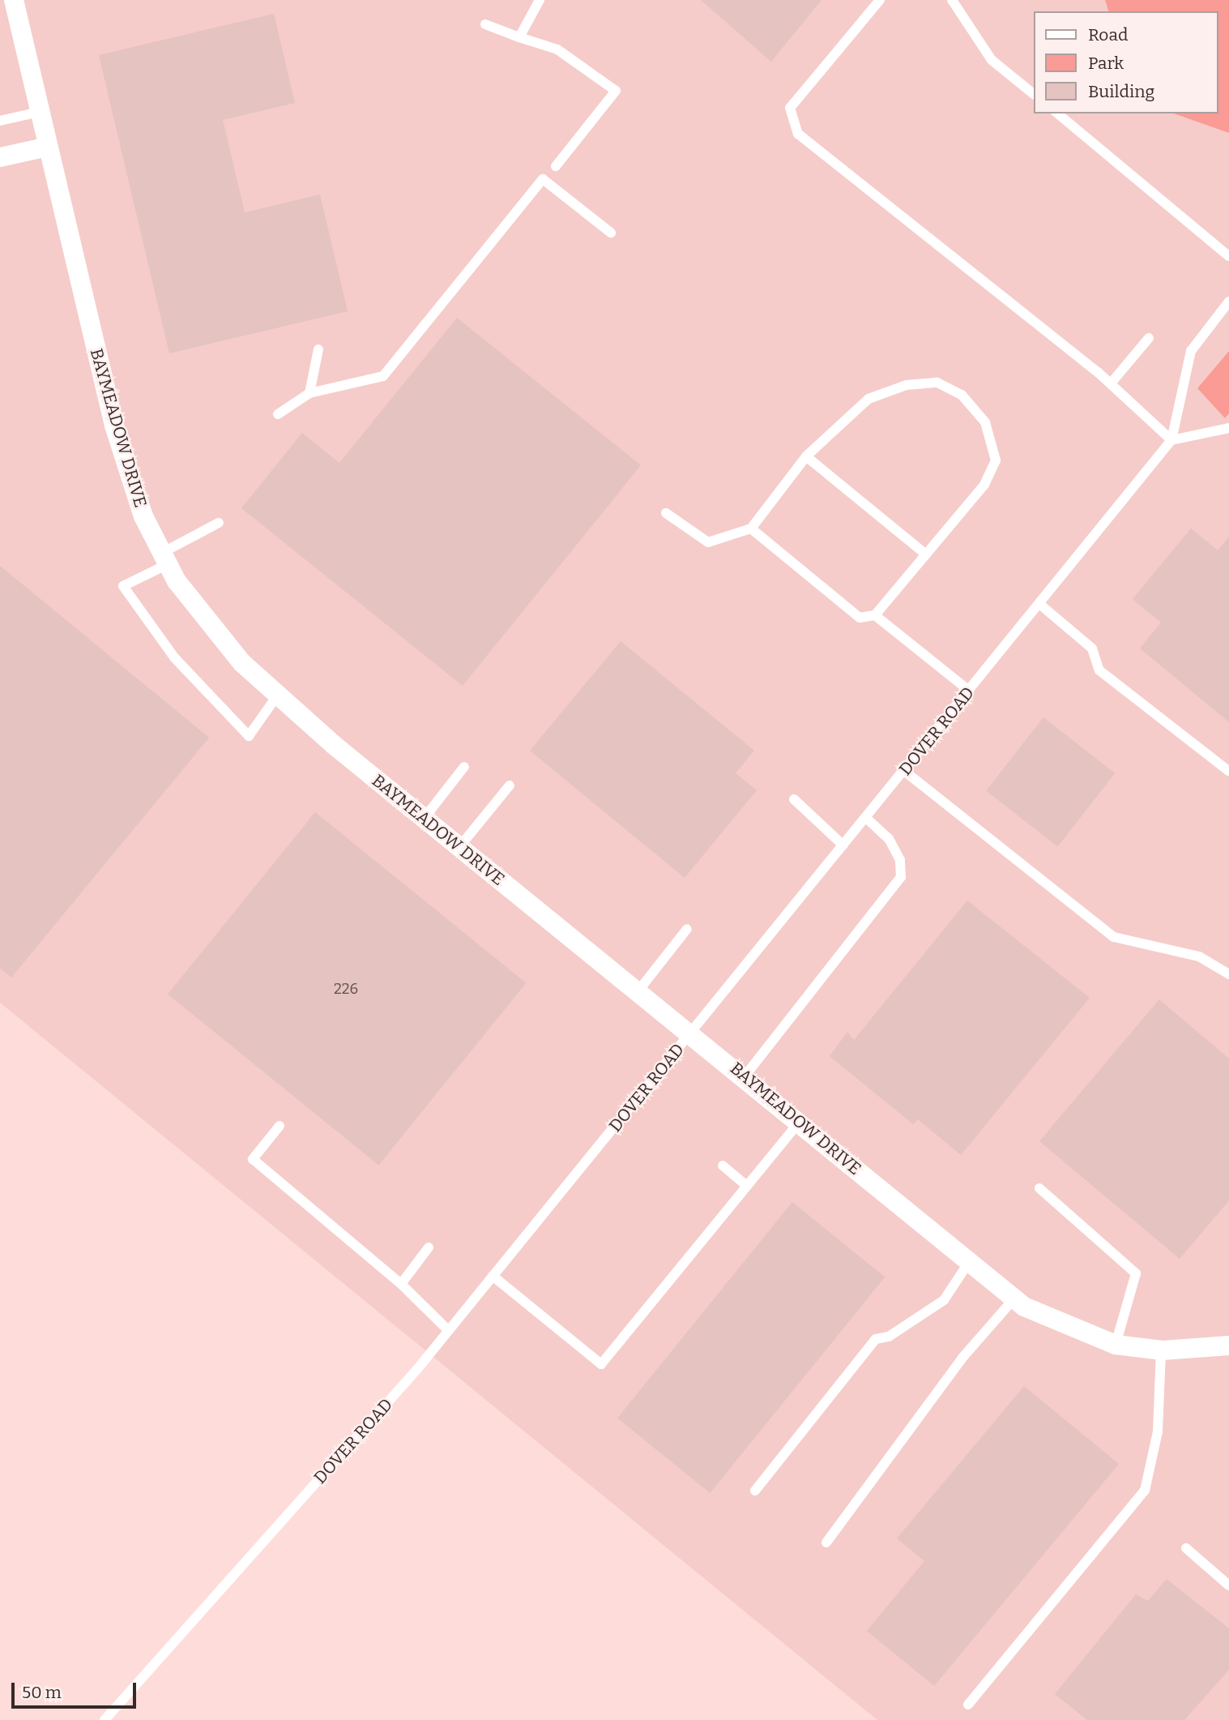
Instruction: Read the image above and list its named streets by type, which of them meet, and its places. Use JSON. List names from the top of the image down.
{
  "streets": {
    "street": ["BAYMEADOW DRIVE"],
    "lane": ["DOVER ROAD"]
  },
  "crossings": [
    ["BAYMEADOW DRIVE", "DOVER ROAD"]
  ],
  "house_numbers": ["226"],
  "legend": ["Road", "Park", "Building"],
  "scale_bar": "50 m"
}
